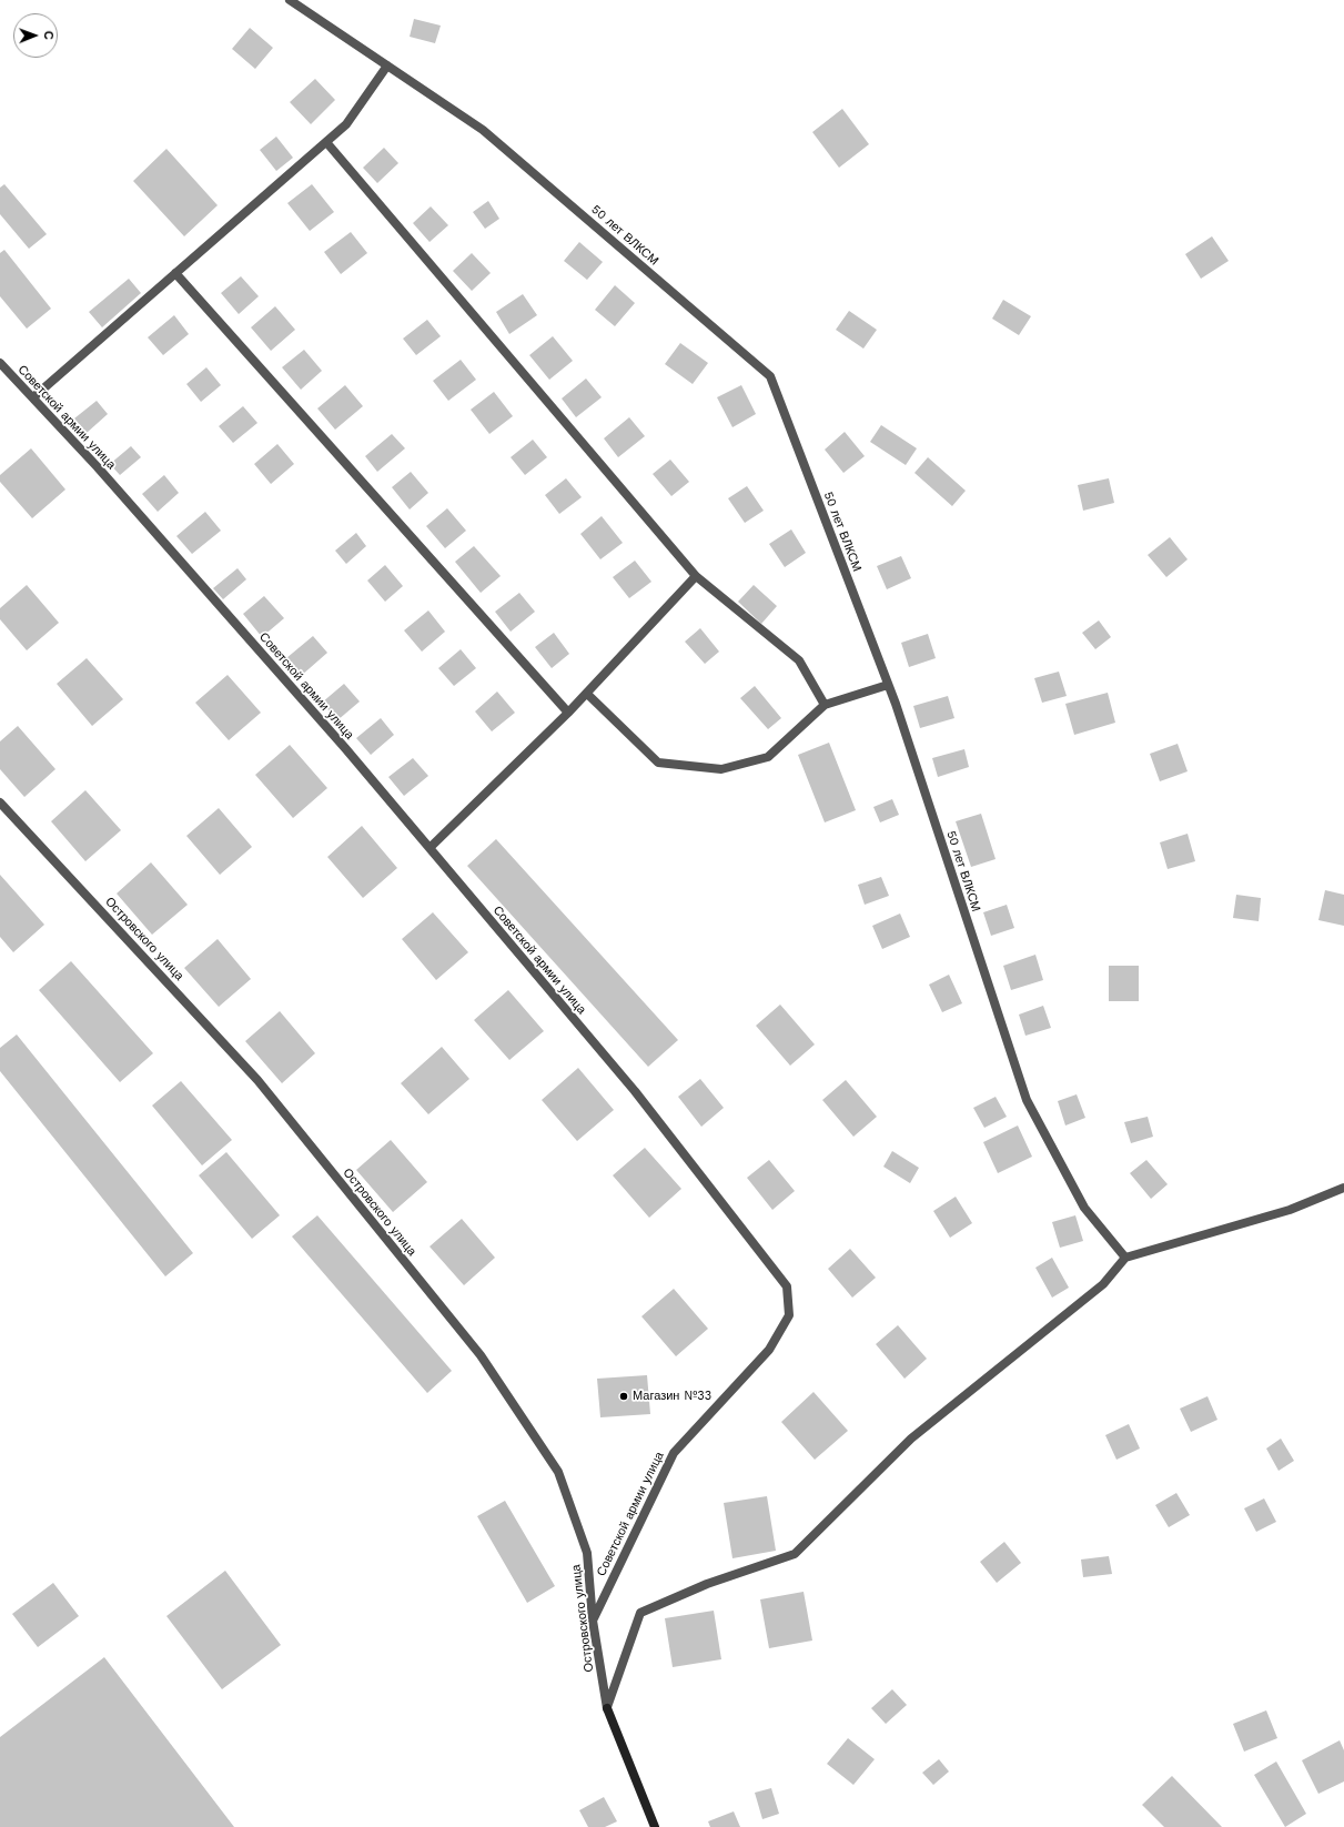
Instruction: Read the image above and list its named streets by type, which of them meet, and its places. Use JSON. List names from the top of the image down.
{
  "streets": {
    "street": ["50 лет ВЛКСМ", "Советской армии улица", "Островского улица"]
  },
  "crossings": [
    ["Советской армии улица", "Островского улица"]
  ],
  "places": ["Магазин №33"],
  "north": "right"
}
